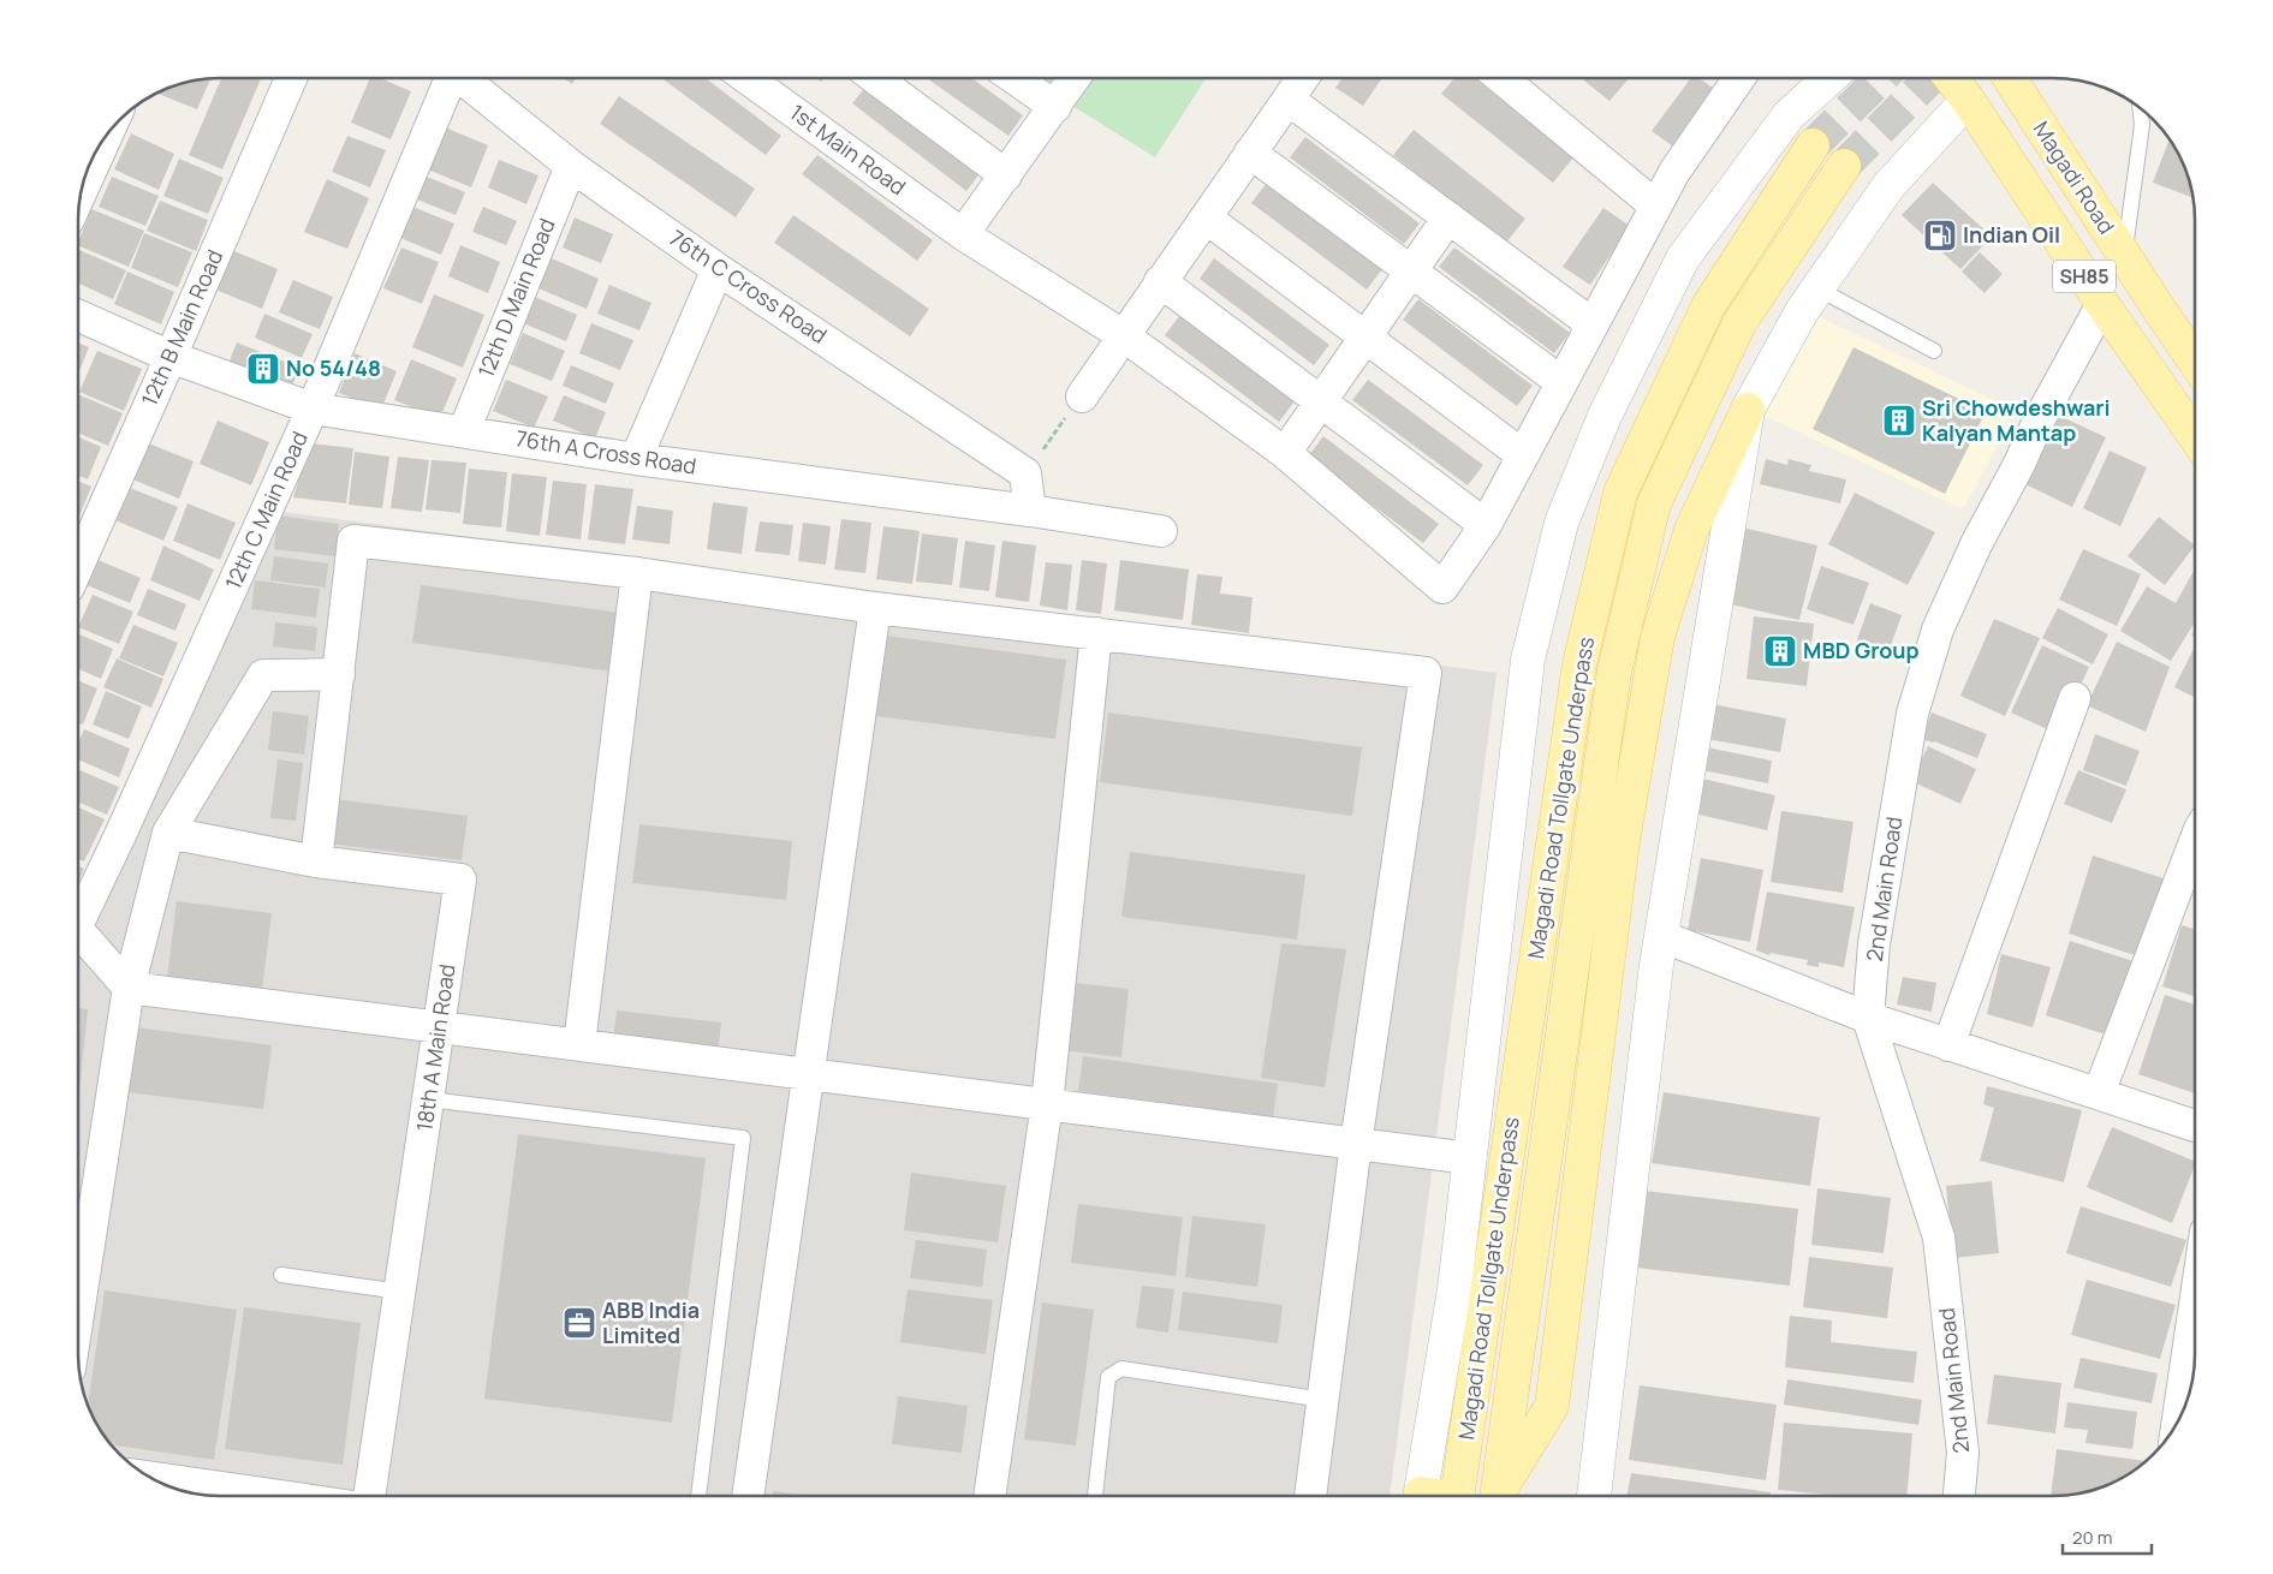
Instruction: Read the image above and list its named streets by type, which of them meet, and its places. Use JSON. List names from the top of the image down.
{
  "streets": {
    "main road": ["Magadi Road", "SH85", "Magadi Road Tollgate Underpass"],
    "street": [
      "1st Main Road",
      "76th C Cross Road",
      "12th D Main Road",
      "12th B Main Road",
      "76th A Cross Road",
      "12th C Main Road",
      "2nd Main Road",
      "18th A Main Road"
    ]
  },
  "crossings": [
    ["SH85", "2nd Main Road"],
    ["76th C Cross Road", "12th D Main Road"],
    ["12th D Main Road", "76th A Cross Road"],
    ["12th B Main Road", "76th A Cross Road"],
    ["76th A Cross Road", "12th C Main Road"]
  ],
  "places": {
    "fuel station": ["Indian Oil"],
    "building": ["No 54/48", "Sri Chowdeshwari Kalyan Mantap", "MBD Group"],
    "office": ["ABB India Limited"]
  },
  "scale_bar": "20 m"
}
